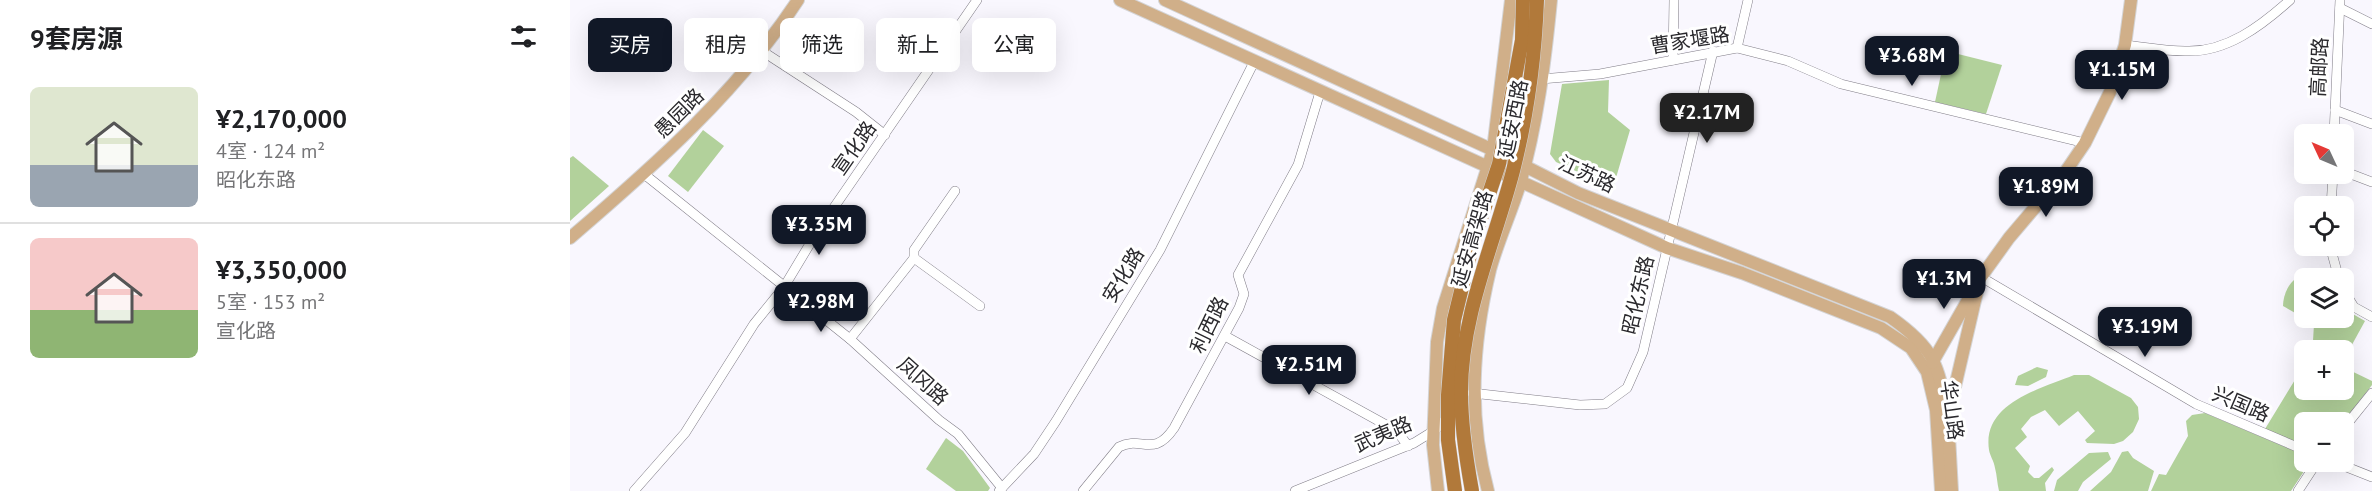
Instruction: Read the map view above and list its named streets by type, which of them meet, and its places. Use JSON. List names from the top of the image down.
{
  "streets": {
    "highway": ["延安高架路"],
    "main road": [
      "愚园路",
      "延安西路",
      "江苏路",
      "华山路"
    ],
    "street": [
      "曹家堰路",
      "高邮路",
      "宣化路",
      "安化路",
      "昭化东路",
      "利西路",
      "凤冈路",
      "兴国路",
      "武夷路"
    ]
  },
  "crossings": [
    ["曹家堰路", "延安西路"],
    ["曹家堰路", "昭化东路"],
    ["曹家堰路", "华山路"],
    ["愚园路", "凤冈路"],
    ["延安西路", "江苏路"],
    ["延安西路", "昭化东路"],
    ["延安西路", "武夷路"],
    ["宣化路", "凤冈路"],
    ["江苏路", "安化路"],
    ["江苏路", "昭化东路"],
    ["江苏路", "利西路"],
    ["江苏路", "华山路"],
    ["安化路", "凤冈路"],
    ["昭化东路", "武夷路"],
    ["兴国路", "华山路"]
  ],
  "north": "top left",
  "page": {
    "heading": "9套房源",
    "chip": [
      "买房",
      "租房",
      "筛选",
      "新上",
      "公寓"
    ],
    "price": [
      "¥3.68M",
      "¥1.15M",
      "¥2.17M",
      "¥1.89M",
      "¥3.35M",
      "¥1.3M",
      "¥2.98M",
      "¥3.19M",
      "¥2.51M"
    ],
    "list": [
      {
        "name": "¥2,170,000",
        "note": "4室 · 124 m² · 昭化东路"
      },
      {
        "name": "¥3,350,000",
        "note": "5室 · 153 m² · 宣化路"
      }
    ],
    "map_buttons": ["+", "−"]
  }
}
